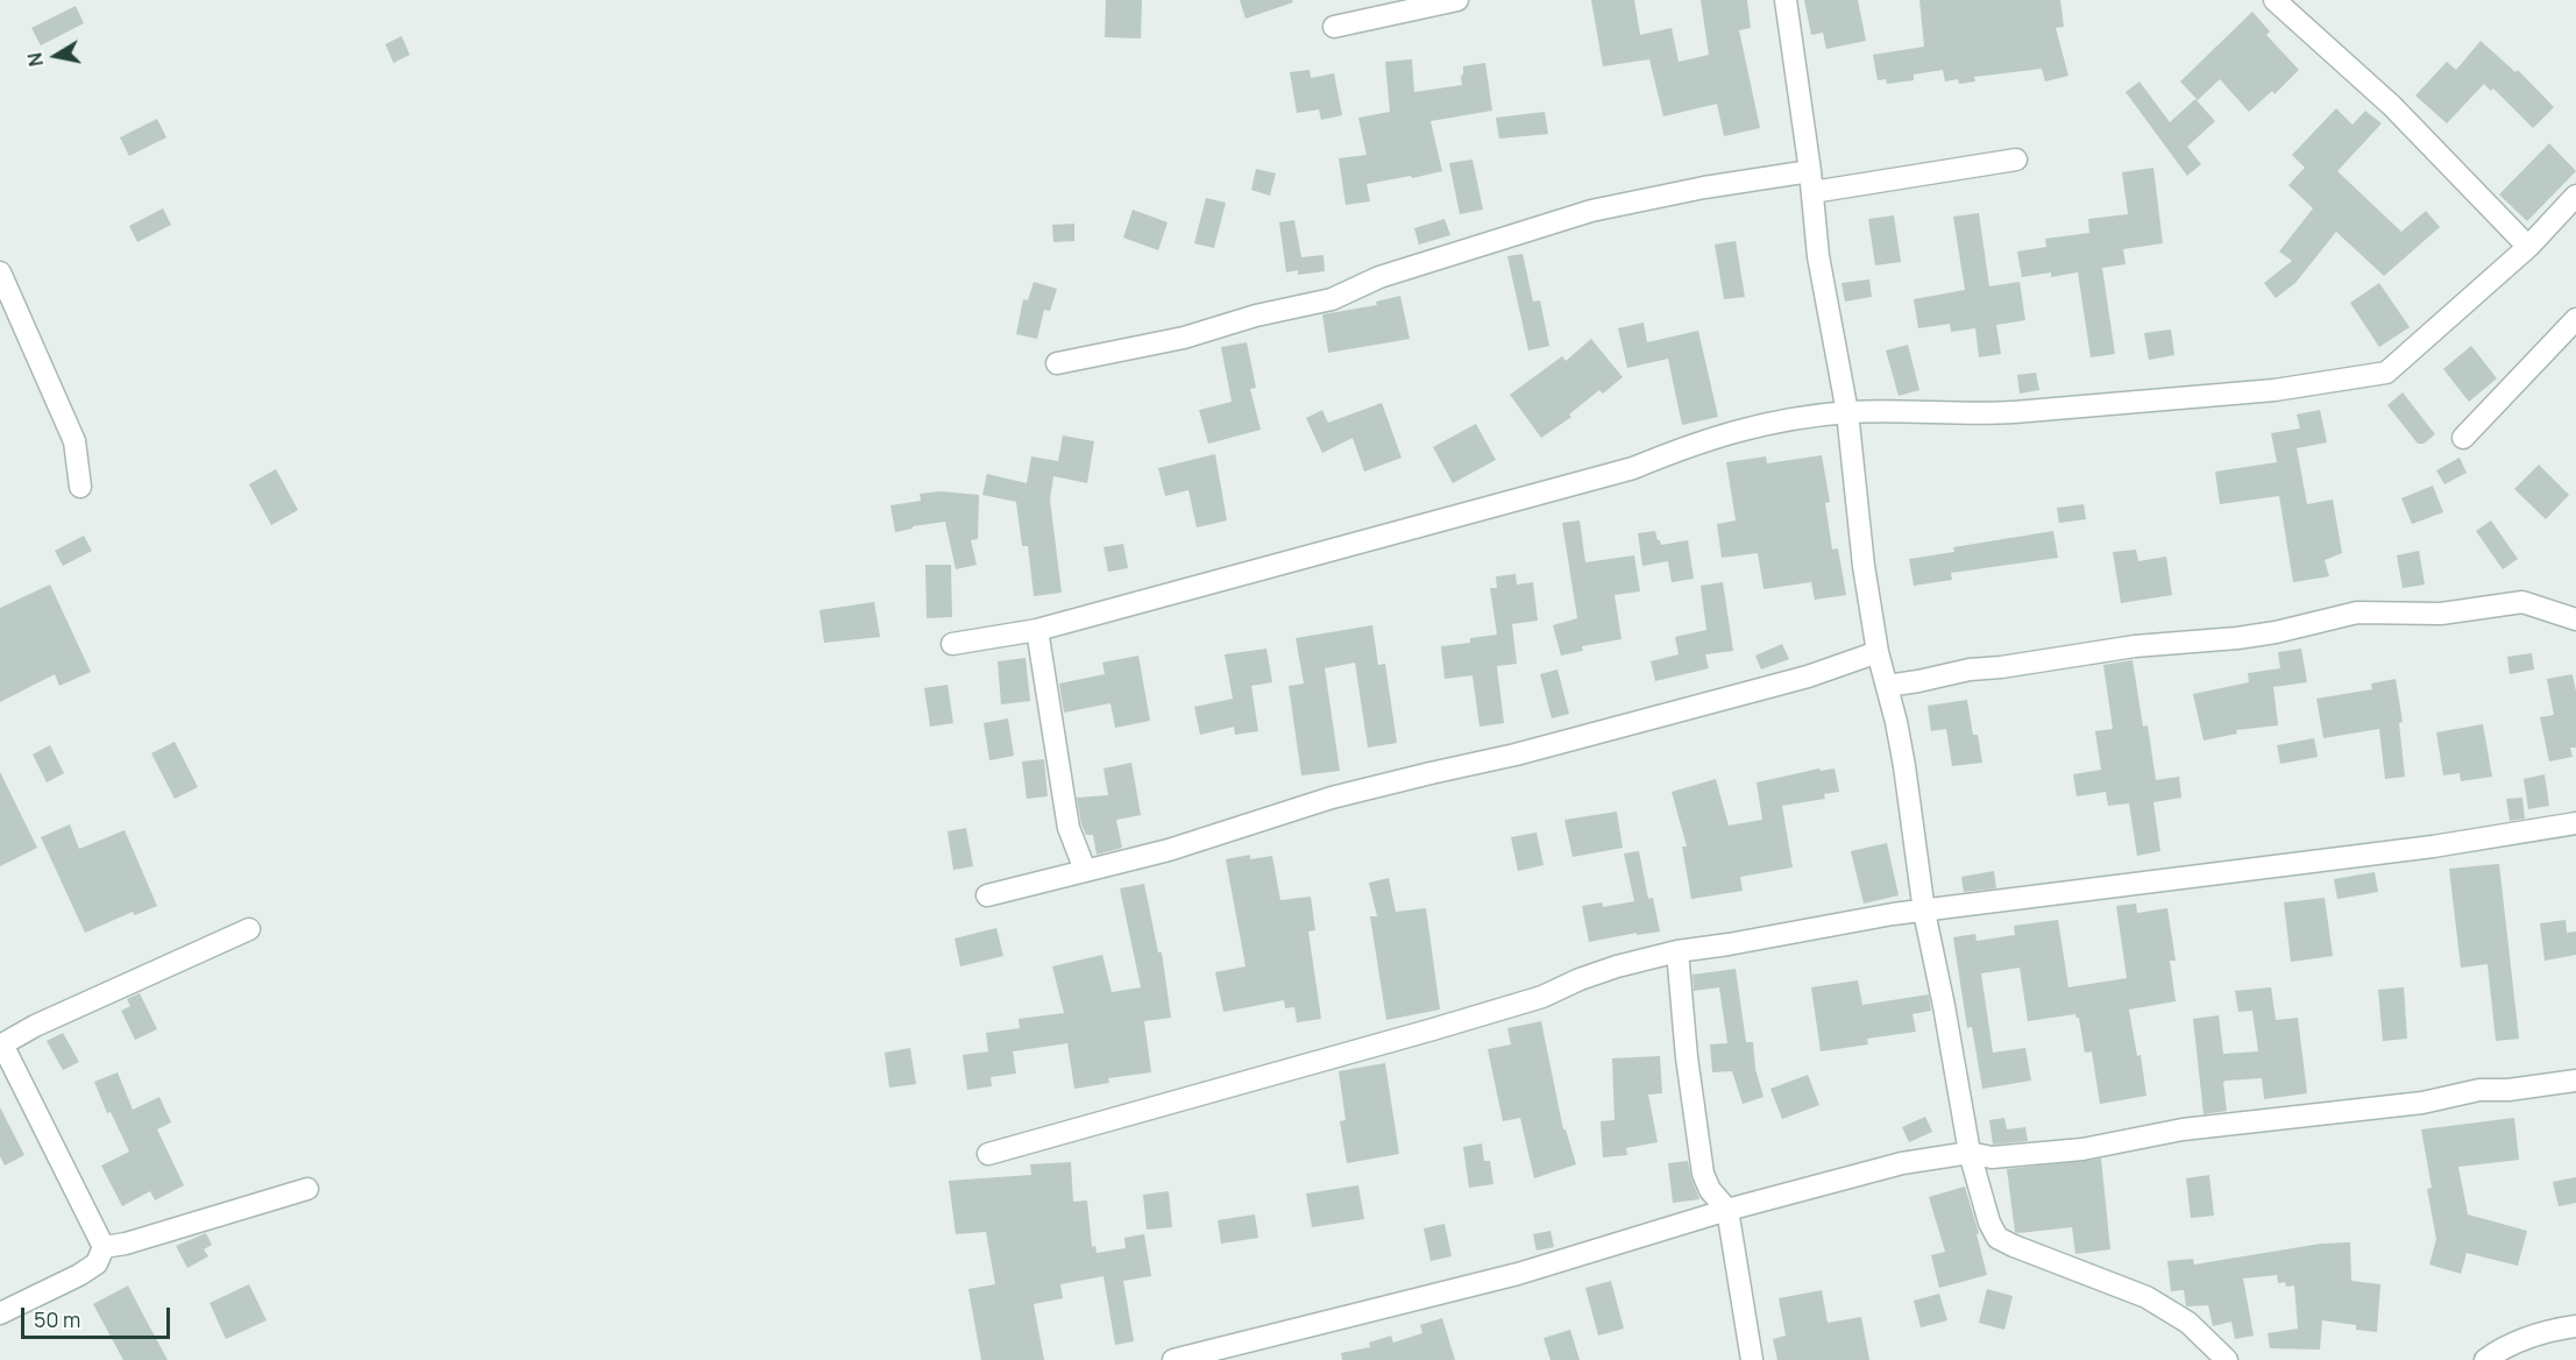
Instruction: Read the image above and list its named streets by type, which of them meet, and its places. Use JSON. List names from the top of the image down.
{
  "scale_bar": "50 m",
  "north": "left"
}
